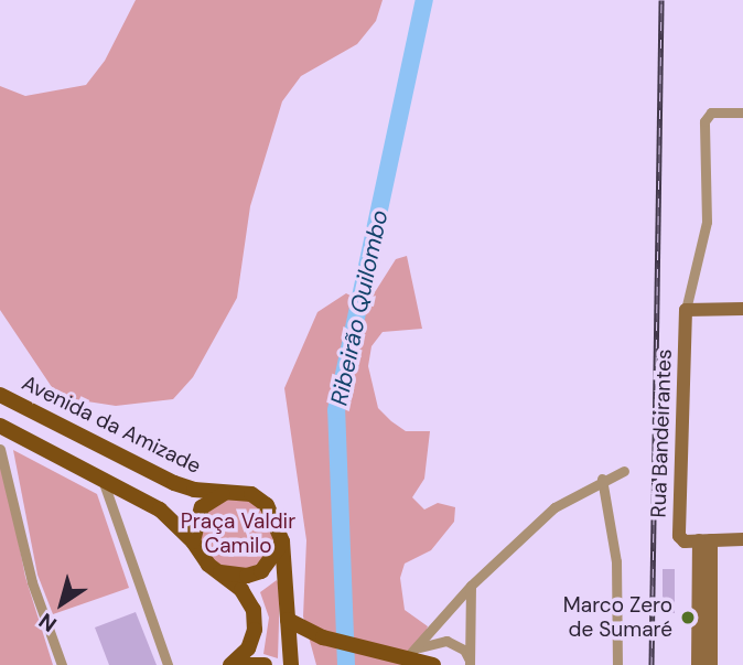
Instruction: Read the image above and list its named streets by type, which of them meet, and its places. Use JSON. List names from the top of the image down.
{
  "streets": {
    "main road": ["Avenida da Amizade"],
    "street": ["Rua Bandeirantes"]
  },
  "water": ["Ribeirão Quilombo"],
  "parks": ["Praça Valdir Camilo"],
  "places": ["Marco Zero de Sumaré"],
  "north": "bottom left"
}
